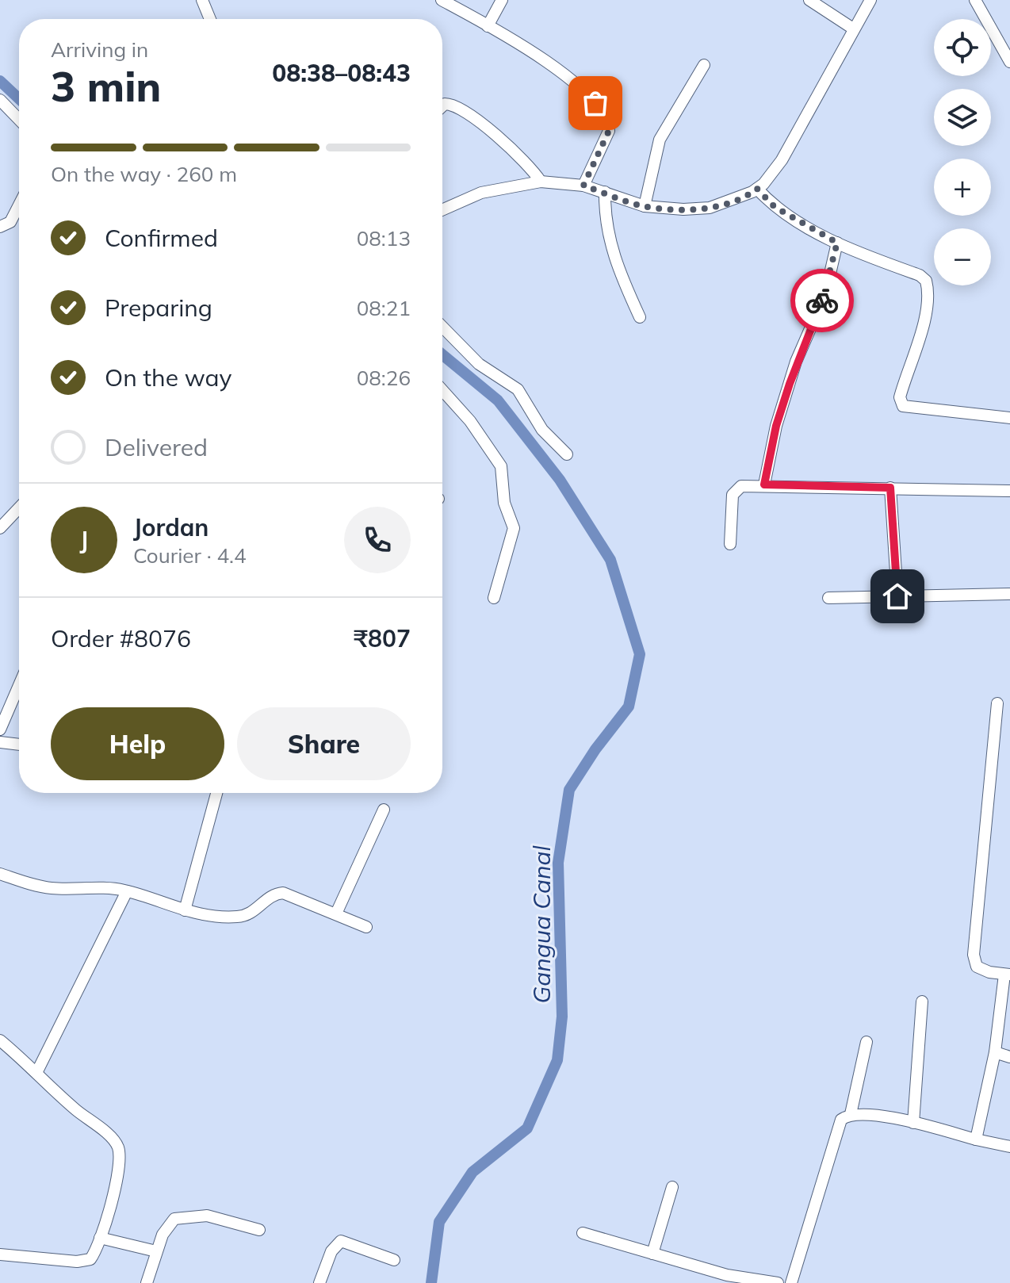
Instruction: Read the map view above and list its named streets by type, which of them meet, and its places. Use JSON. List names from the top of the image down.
{
  "water": ["Gangua Canal"],
  "page": {
    "map_buttons": ["+", "−"],
    "heading": ["3 min", "Arriving in", "08:38–08:43"],
    "panel": [
      "Jordan",
      "Courier · 4.4",
      "Order #8076",
      "₹807"
    ],
    "bar": "On the way · 260 m",
    "list": [
      ["Confirmed", "08:13"],
      ["Preparing", "08:21"],
      ["On the way", "08:26"],
      "Delivered"
    ],
    "round": "J",
    "buttons": ["Help", "Share"]
  }
}
